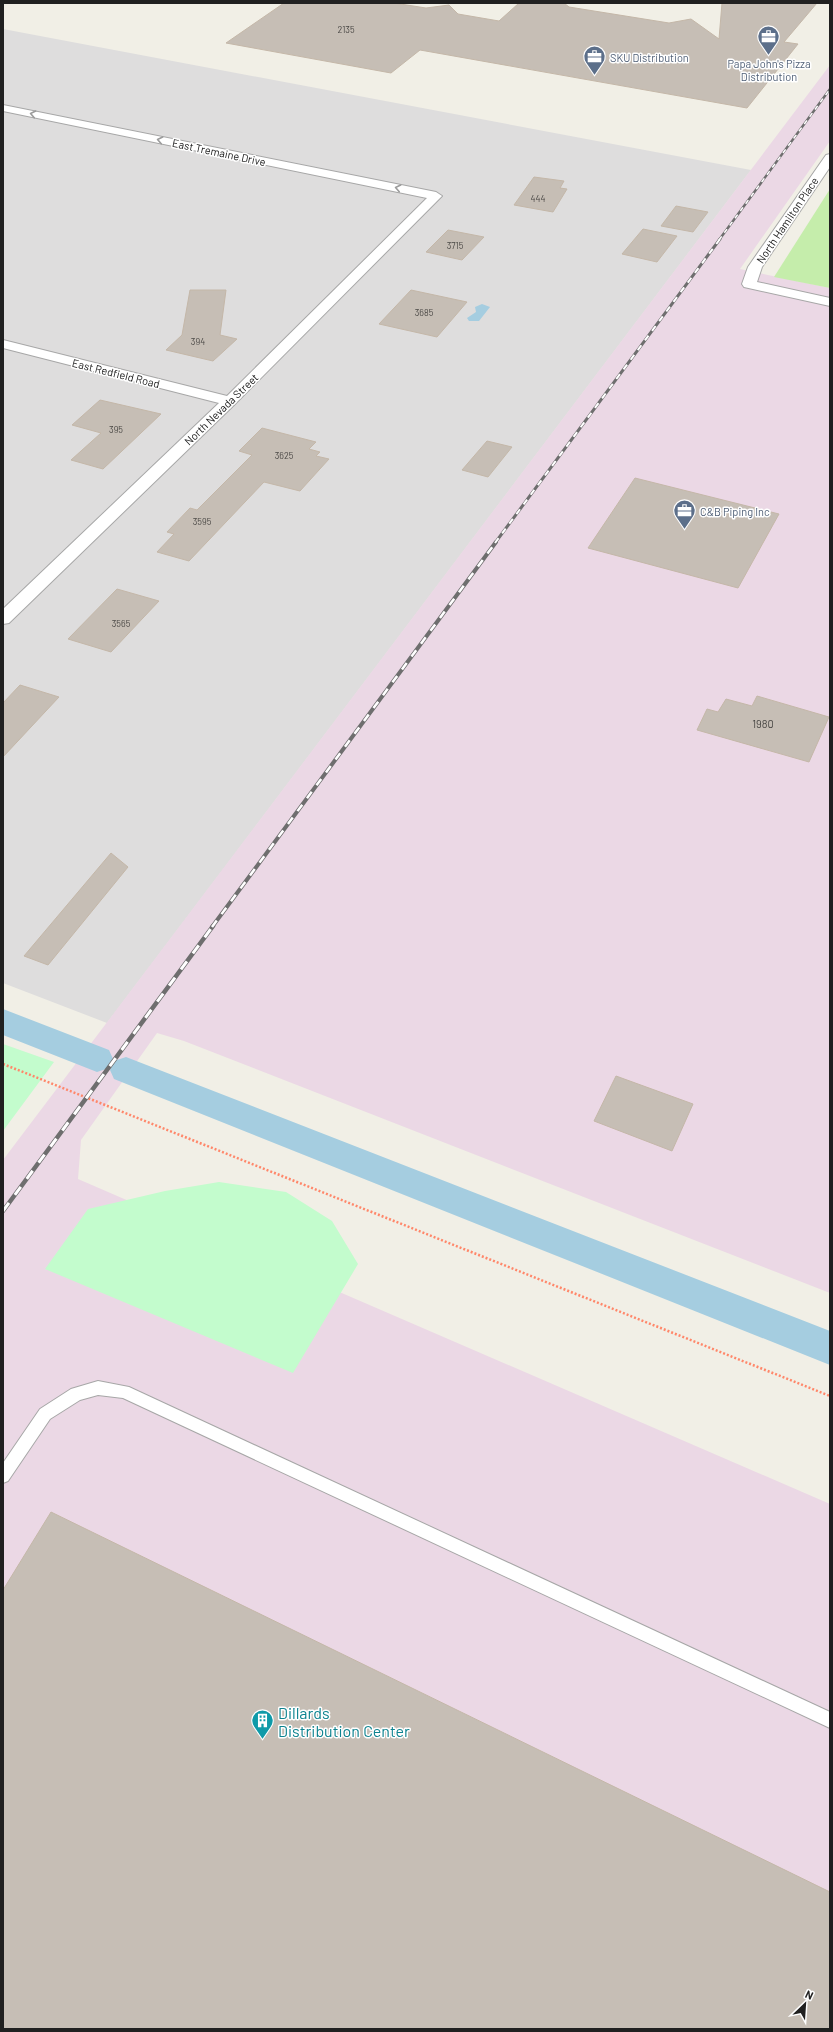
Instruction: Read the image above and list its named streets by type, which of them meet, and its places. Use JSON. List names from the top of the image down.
{
  "streets": {
    "street": [
      "East Tremaine Drive",
      "North Hamilton Place",
      "East Redfield Road",
      "North Nevada Street"
    ]
  },
  "crossings": [
    ["East Tremaine Drive", "North Nevada Street"],
    ["East Redfield Road", "North Nevada Street"]
  ],
  "one_way": ["East Tremaine Drive"],
  "places": {
    "office": ["Papa John's Pizza Distribution", "SKU Distribution", "C&B Piping Inc"],
    "building": ["Dillards Distribution Center"]
  },
  "house_numbers": [
    "2135",
    "444",
    "3715",
    "3685",
    "394",
    "395",
    "3625",
    "3595",
    "3565",
    "1980"
  ],
  "north": "top right"
}
